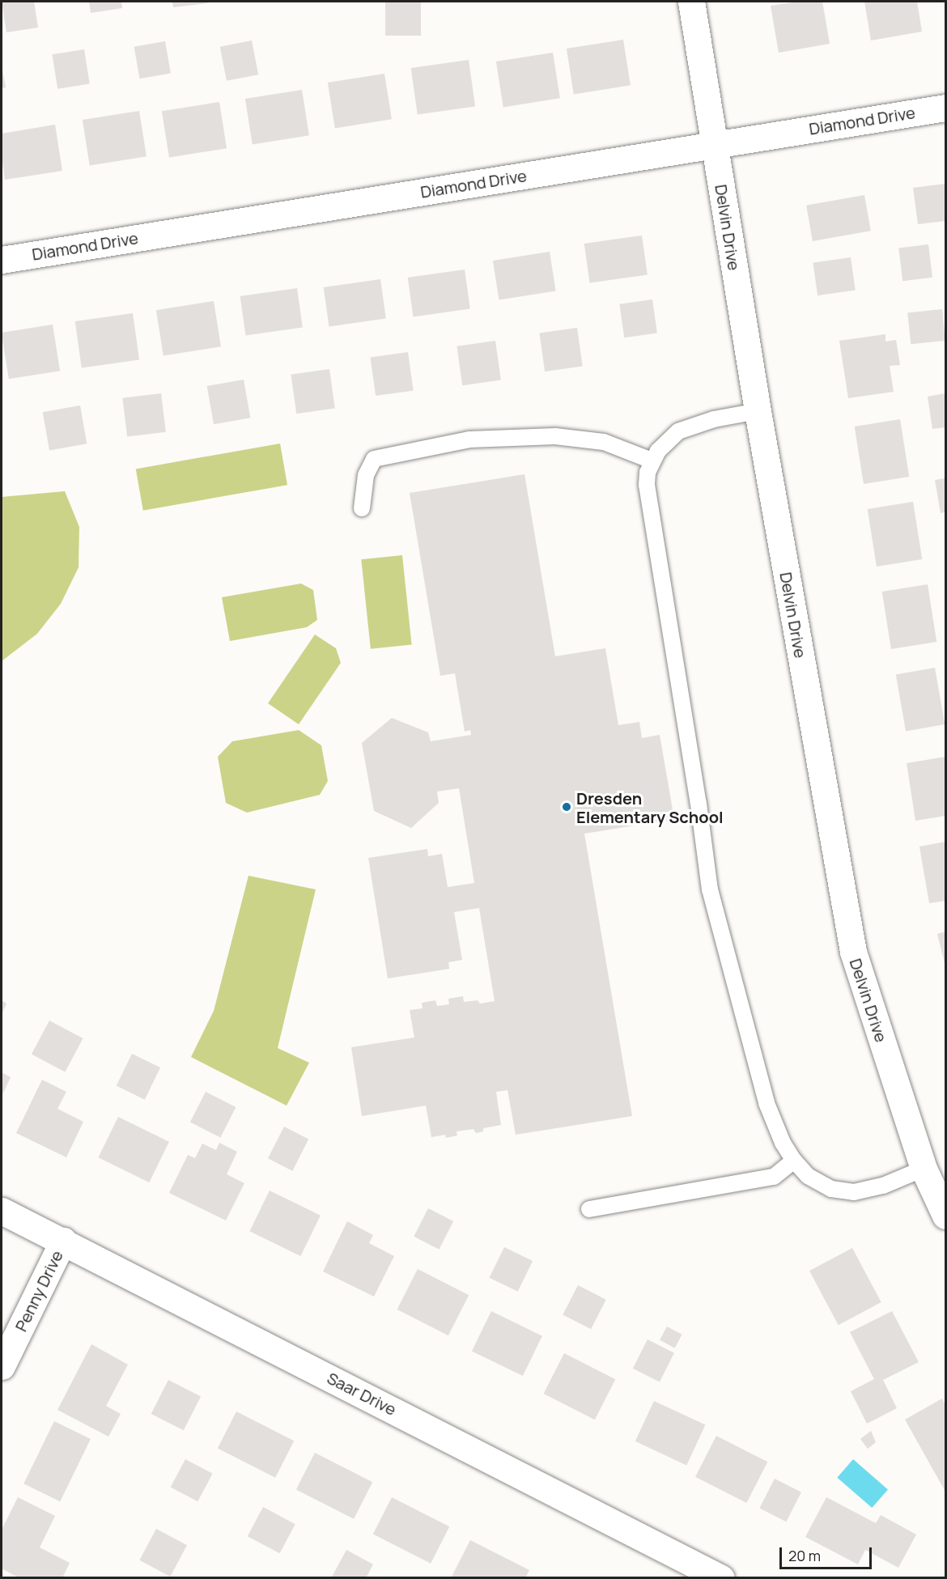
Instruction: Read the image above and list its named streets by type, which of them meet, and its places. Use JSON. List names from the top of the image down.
{
  "streets": {
    "street": [
      "Diamond Drive",
      "Delvin Drive",
      "Penny Drive",
      "Saar Drive"
    ]
  },
  "crossings": [
    ["Diamond Drive", "Delvin Drive"],
    ["Penny Drive", "Saar Drive"]
  ],
  "places": ["Dresden Elementary School"],
  "scale_bar": "20 m"
}
